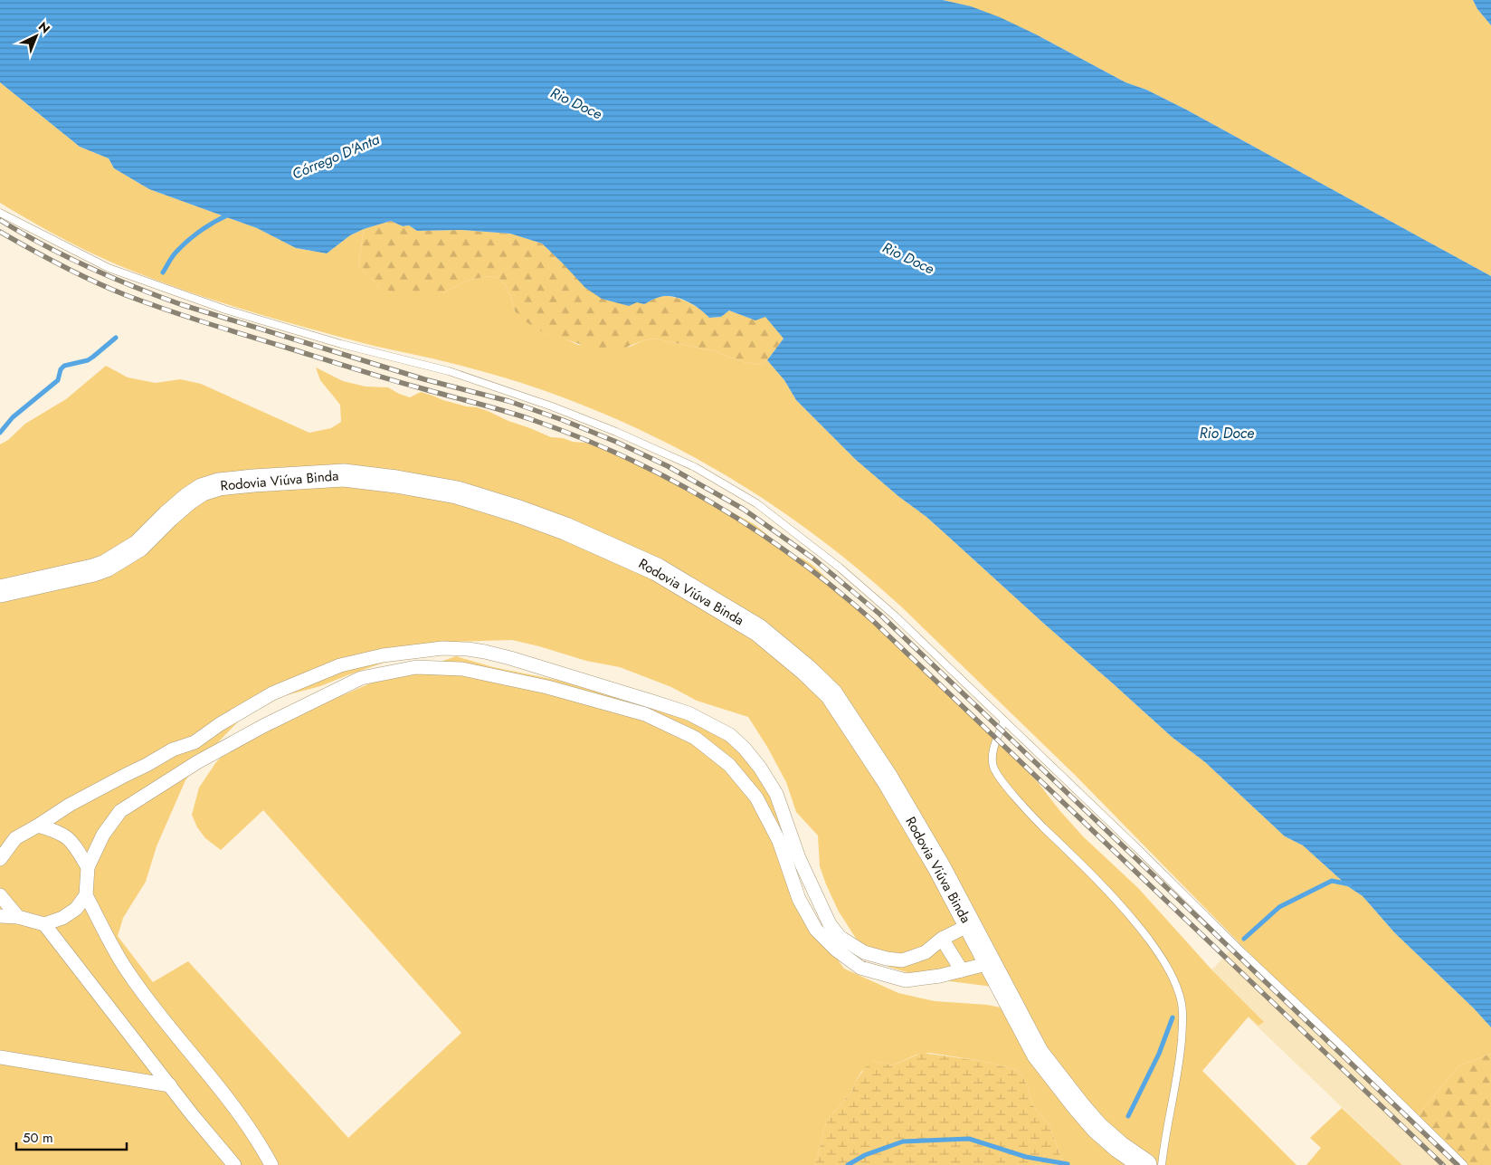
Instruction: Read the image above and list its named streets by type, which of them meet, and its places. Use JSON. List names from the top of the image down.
{
  "streets": {
    "main road": ["Rodovia Viúva Binda"]
  },
  "water": ["Rio Doce", "Córrego D'Anta"],
  "scale_bar": "50 m",
  "north": "top right"
}
